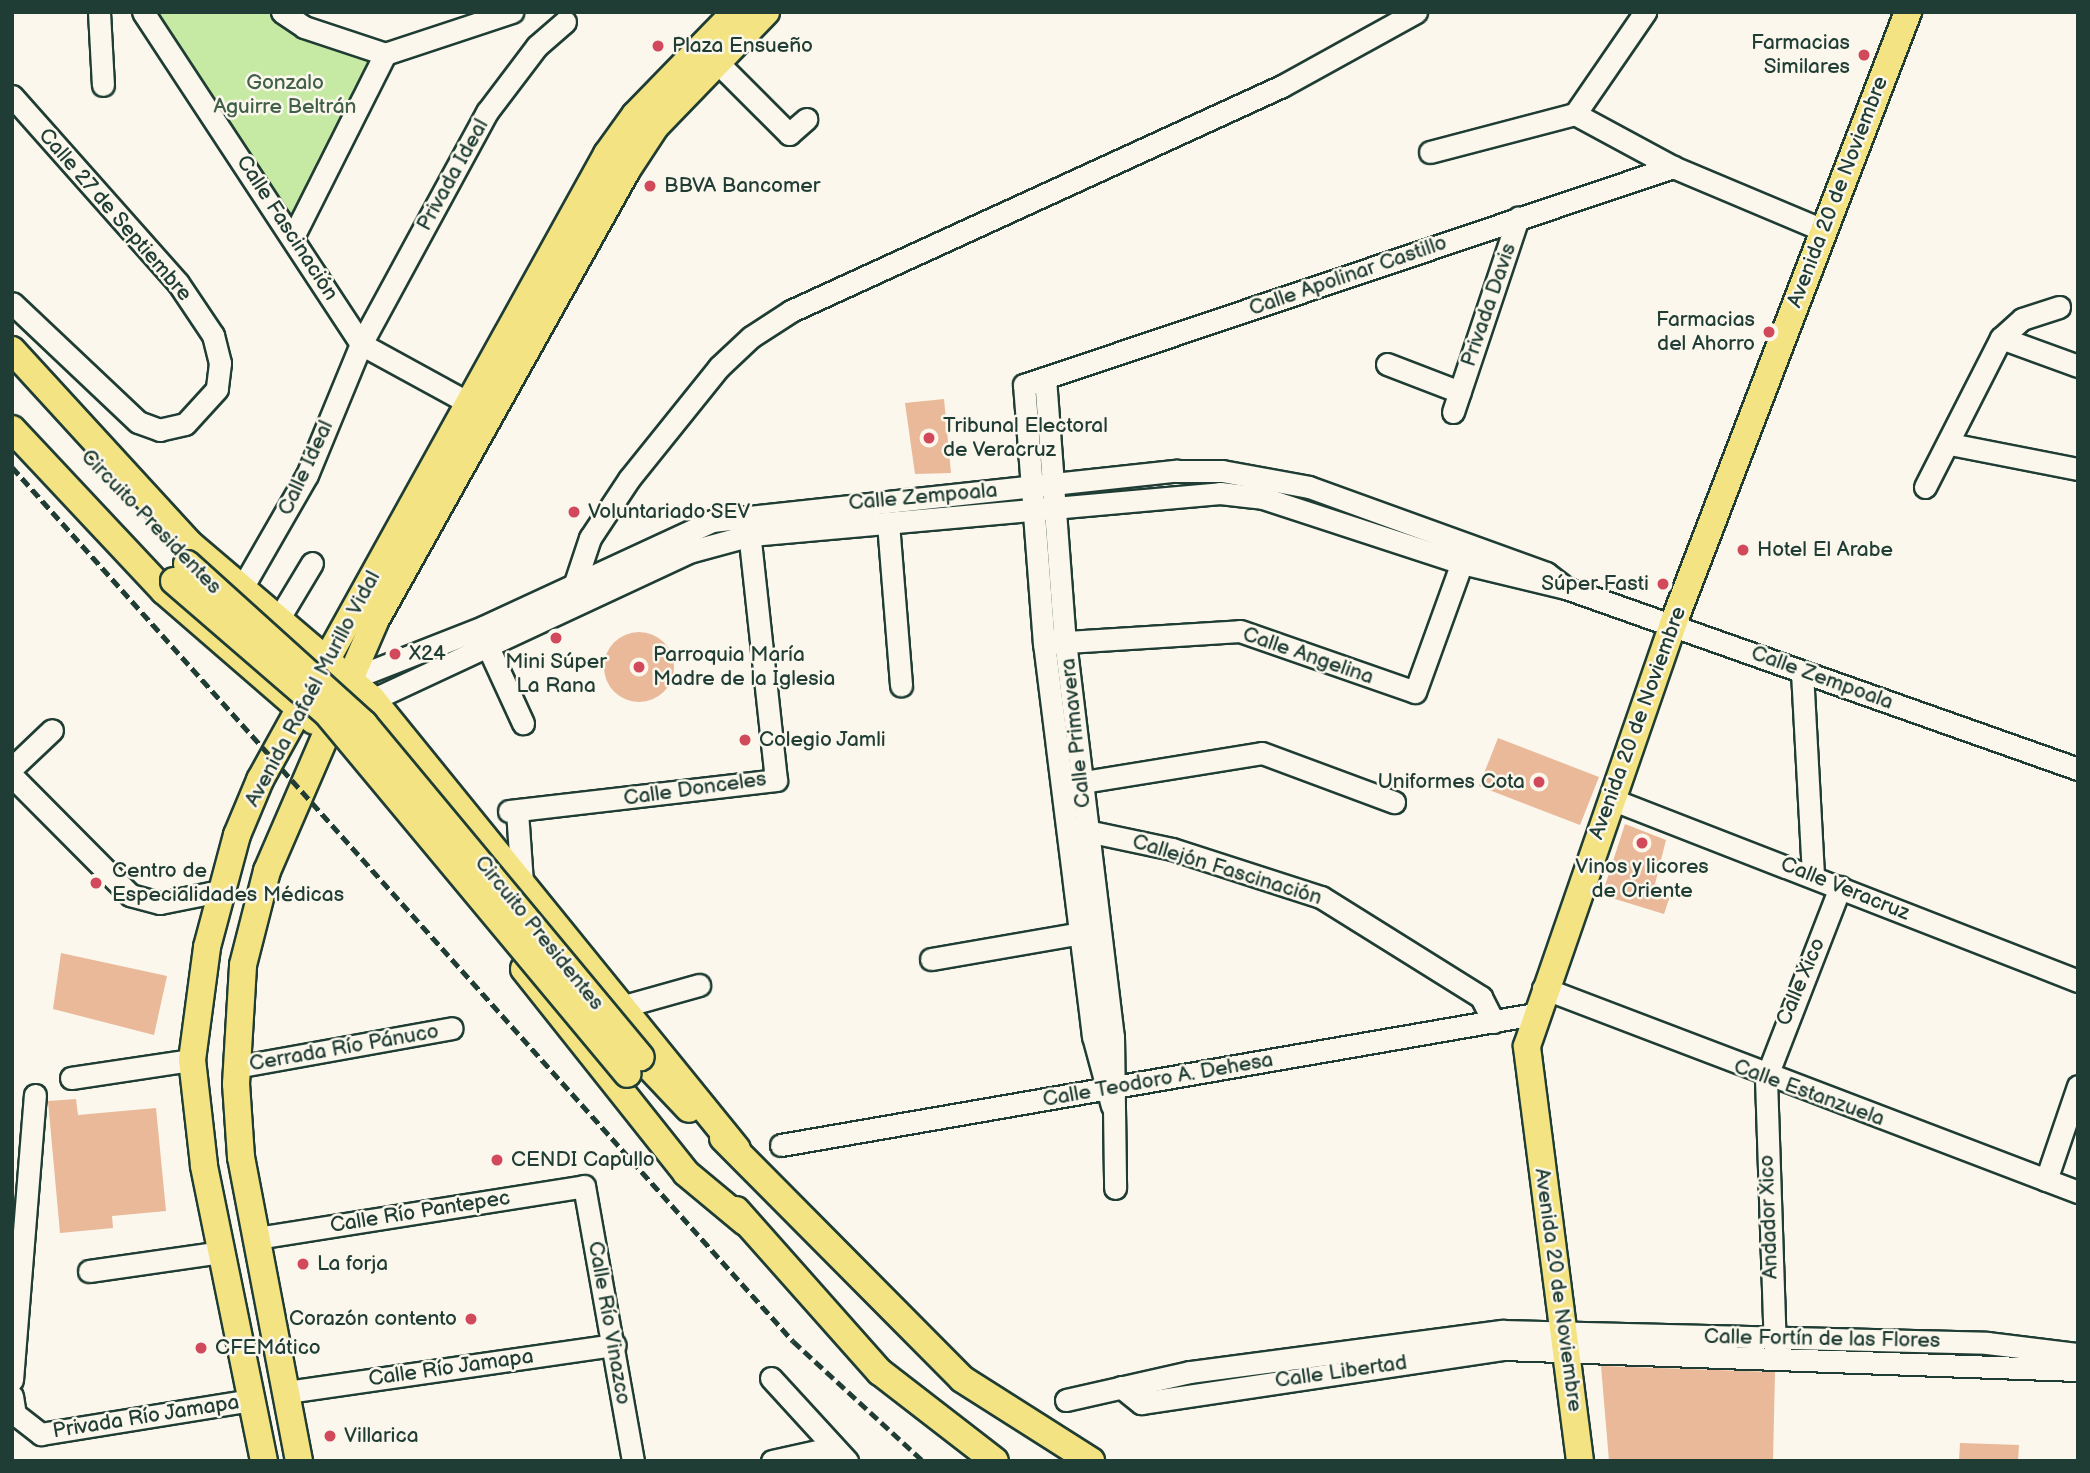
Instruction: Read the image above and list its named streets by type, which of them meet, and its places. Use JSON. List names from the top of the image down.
{
  "streets": {
    "main road": ["Avenida 20 de Noviembre", "Circuito Presidentes", "Avenida Rafaél Murillo Vidal"],
    "street": [
      "Privada Ideal",
      "Calle 27 de Septiembre",
      "Calle Fascinación",
      "Calle Apolinar Castillo",
      "Privada Davis",
      "Calle Ideal",
      "Calle Zempoala",
      "Calle Angelina",
      "Calle Primavera",
      "Calle Donceles",
      "Callejón Fascinación",
      "Calle Veracruz",
      "Calle Xico",
      "Cerrada Río Pánuco",
      "Calle Teodoro A. Dehesa",
      "Calle Estanzuela",
      "Calle Río Pantepec",
      "Andador Xico",
      "Calle Río Vinazco",
      "Calle Fortín de las Flores",
      "Calle Río Jamapa",
      "Calle Libertad",
      "Privada Río Jamapa"
    ]
  },
  "crossings": [
    ["Privada Ideal", "Calle Fascinación"],
    ["Privada Ideal", "Calle Ideal"],
    ["Avenida 20 de Noviembre", "Calle Zempoala"],
    ["Avenida 20 de Noviembre", "Calle Veracruz"],
    ["Avenida 20 de Noviembre", "Calle Teodoro A. Dehesa"],
    ["Avenida 20 de Noviembre", "Calle Estanzuela"],
    ["Avenida 20 de Noviembre", "Calle Fortín de las Flores"],
    ["Avenida 20 de Noviembre", "Calle Libertad"],
    ["Calle Fascinación", "Calle Ideal"],
    ["Calle Fascinación", "Avenida Rafaél Murillo Vidal"],
    ["Calle Apolinar Castillo", "Privada Davis"],
    ["Calle Apolinar Castillo", "Calle Primavera"],
    ["Calle Zempoala", "Calle Angelina"],
    ["Calle Zempoala", "Avenida Rafaél Murillo Vidal"],
    ["Calle Zempoala", "Calle Primavera"],
    ["Calle Zempoala", "Calle Donceles"],
    ["Calle Angelina", "Calle Primavera"],
    ["Avenida Rafaél Murillo Vidal", "Cerrada Río Pánuco"],
    ["Avenida Rafaél Murillo Vidal", "Calle Río Pantepec"],
    ["Avenida Rafaél Murillo Vidal", "Calle Río Jamapa"],
    ["Avenida Rafaél Murillo Vidal", "Privada Río Jamapa"],
    ["Calle Primavera", "Callejón Fascinación"],
    ["Calle Primavera", "Calle Teodoro A. Dehesa"],
    ["Callejón Fascinación", "Calle Teodoro A. Dehesa"],
    ["Calle Veracruz", "Calle Xico"],
    ["Calle Xico", "Calle Estanzuela"],
    ["Calle Xico", "Andador Xico"],
    ["Calle Estanzuela", "Andador Xico"],
    ["Calle Río Pantepec", "Calle Río Vinazco"],
    ["Andador Xico", "Calle Fortín de las Flores"],
    ["Calle Río Vinazco", "Calle Río Jamapa"],
    ["Calle Fortín de las Flores", "Calle Libertad"]
  ],
  "parks": ["Gonzalo Aguirre Beltrán"],
  "places": [
    "Plaza Ensueño",
    "Farmacias Similares",
    "BBVA Bancomer",
    "Farmacias del Ahorro",
    "Tribunal Electoral de Veracruz",
    "Voluntariado SEV",
    "Hotel El Arabe",
    "Súper Fasti",
    "Mini Súper La Rana",
    "X24",
    "Parroquia María Madre de la Iglesia",
    "Colegio Jamli",
    "Uniformes Cota",
    "Vinos y licores de Oriente",
    "Centro de Especialidades Médicas",
    "CENDI Capullo",
    "La forja",
    "Corazón contento",
    "CFEMático",
    "Villarica"
  ]
}
